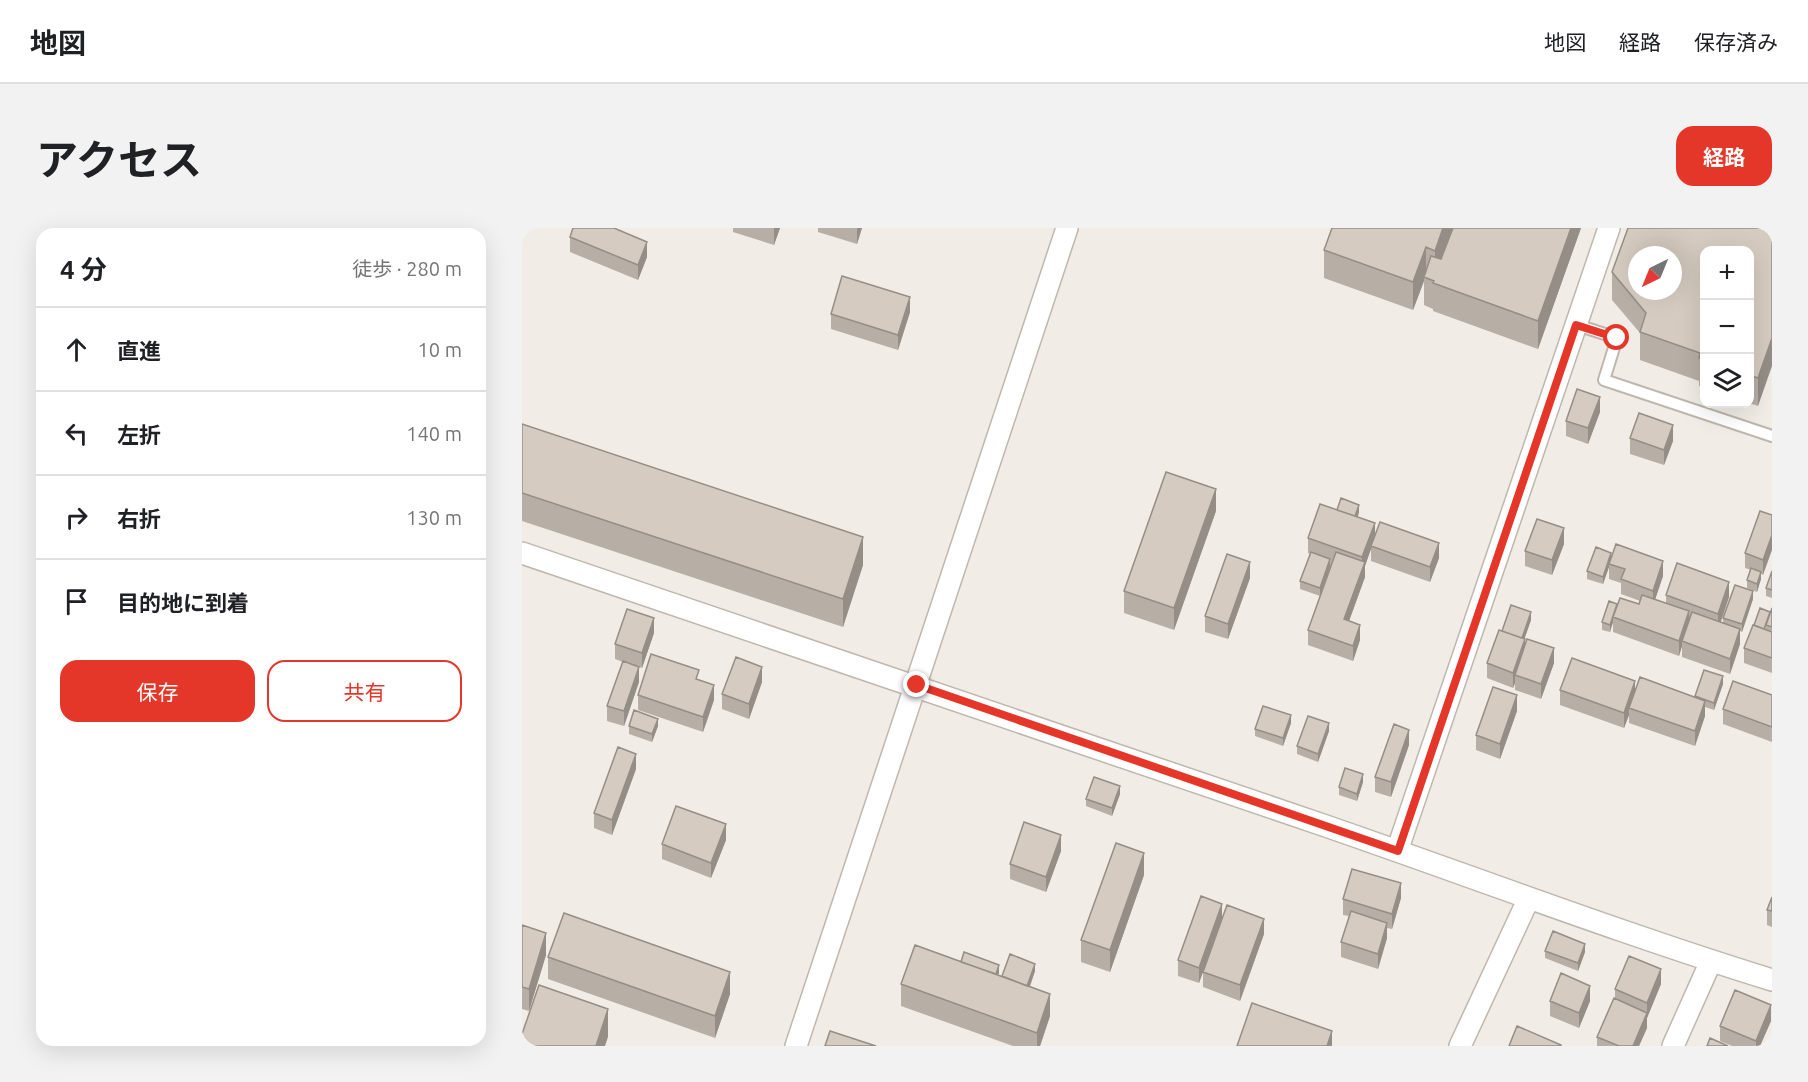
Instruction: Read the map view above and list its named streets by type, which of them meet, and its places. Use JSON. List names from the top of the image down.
{
  "north": "bottom left",
  "page": {
    "header": "地図",
    "nav": ["地図", "経路", "保存済み"],
    "title": "アクセス",
    "buttons": [
      "経路",
      ["保存", "共有"]
    ],
    "heading": ["4 分", "徒歩 · 280 m"],
    "map_buttons": ["+", "−"],
    "list": [
      ["直進", "10 m"],
      ["左折", "140 m"],
      ["右折", "130 m"],
      "目的地に到着"
    ]
  }
}
